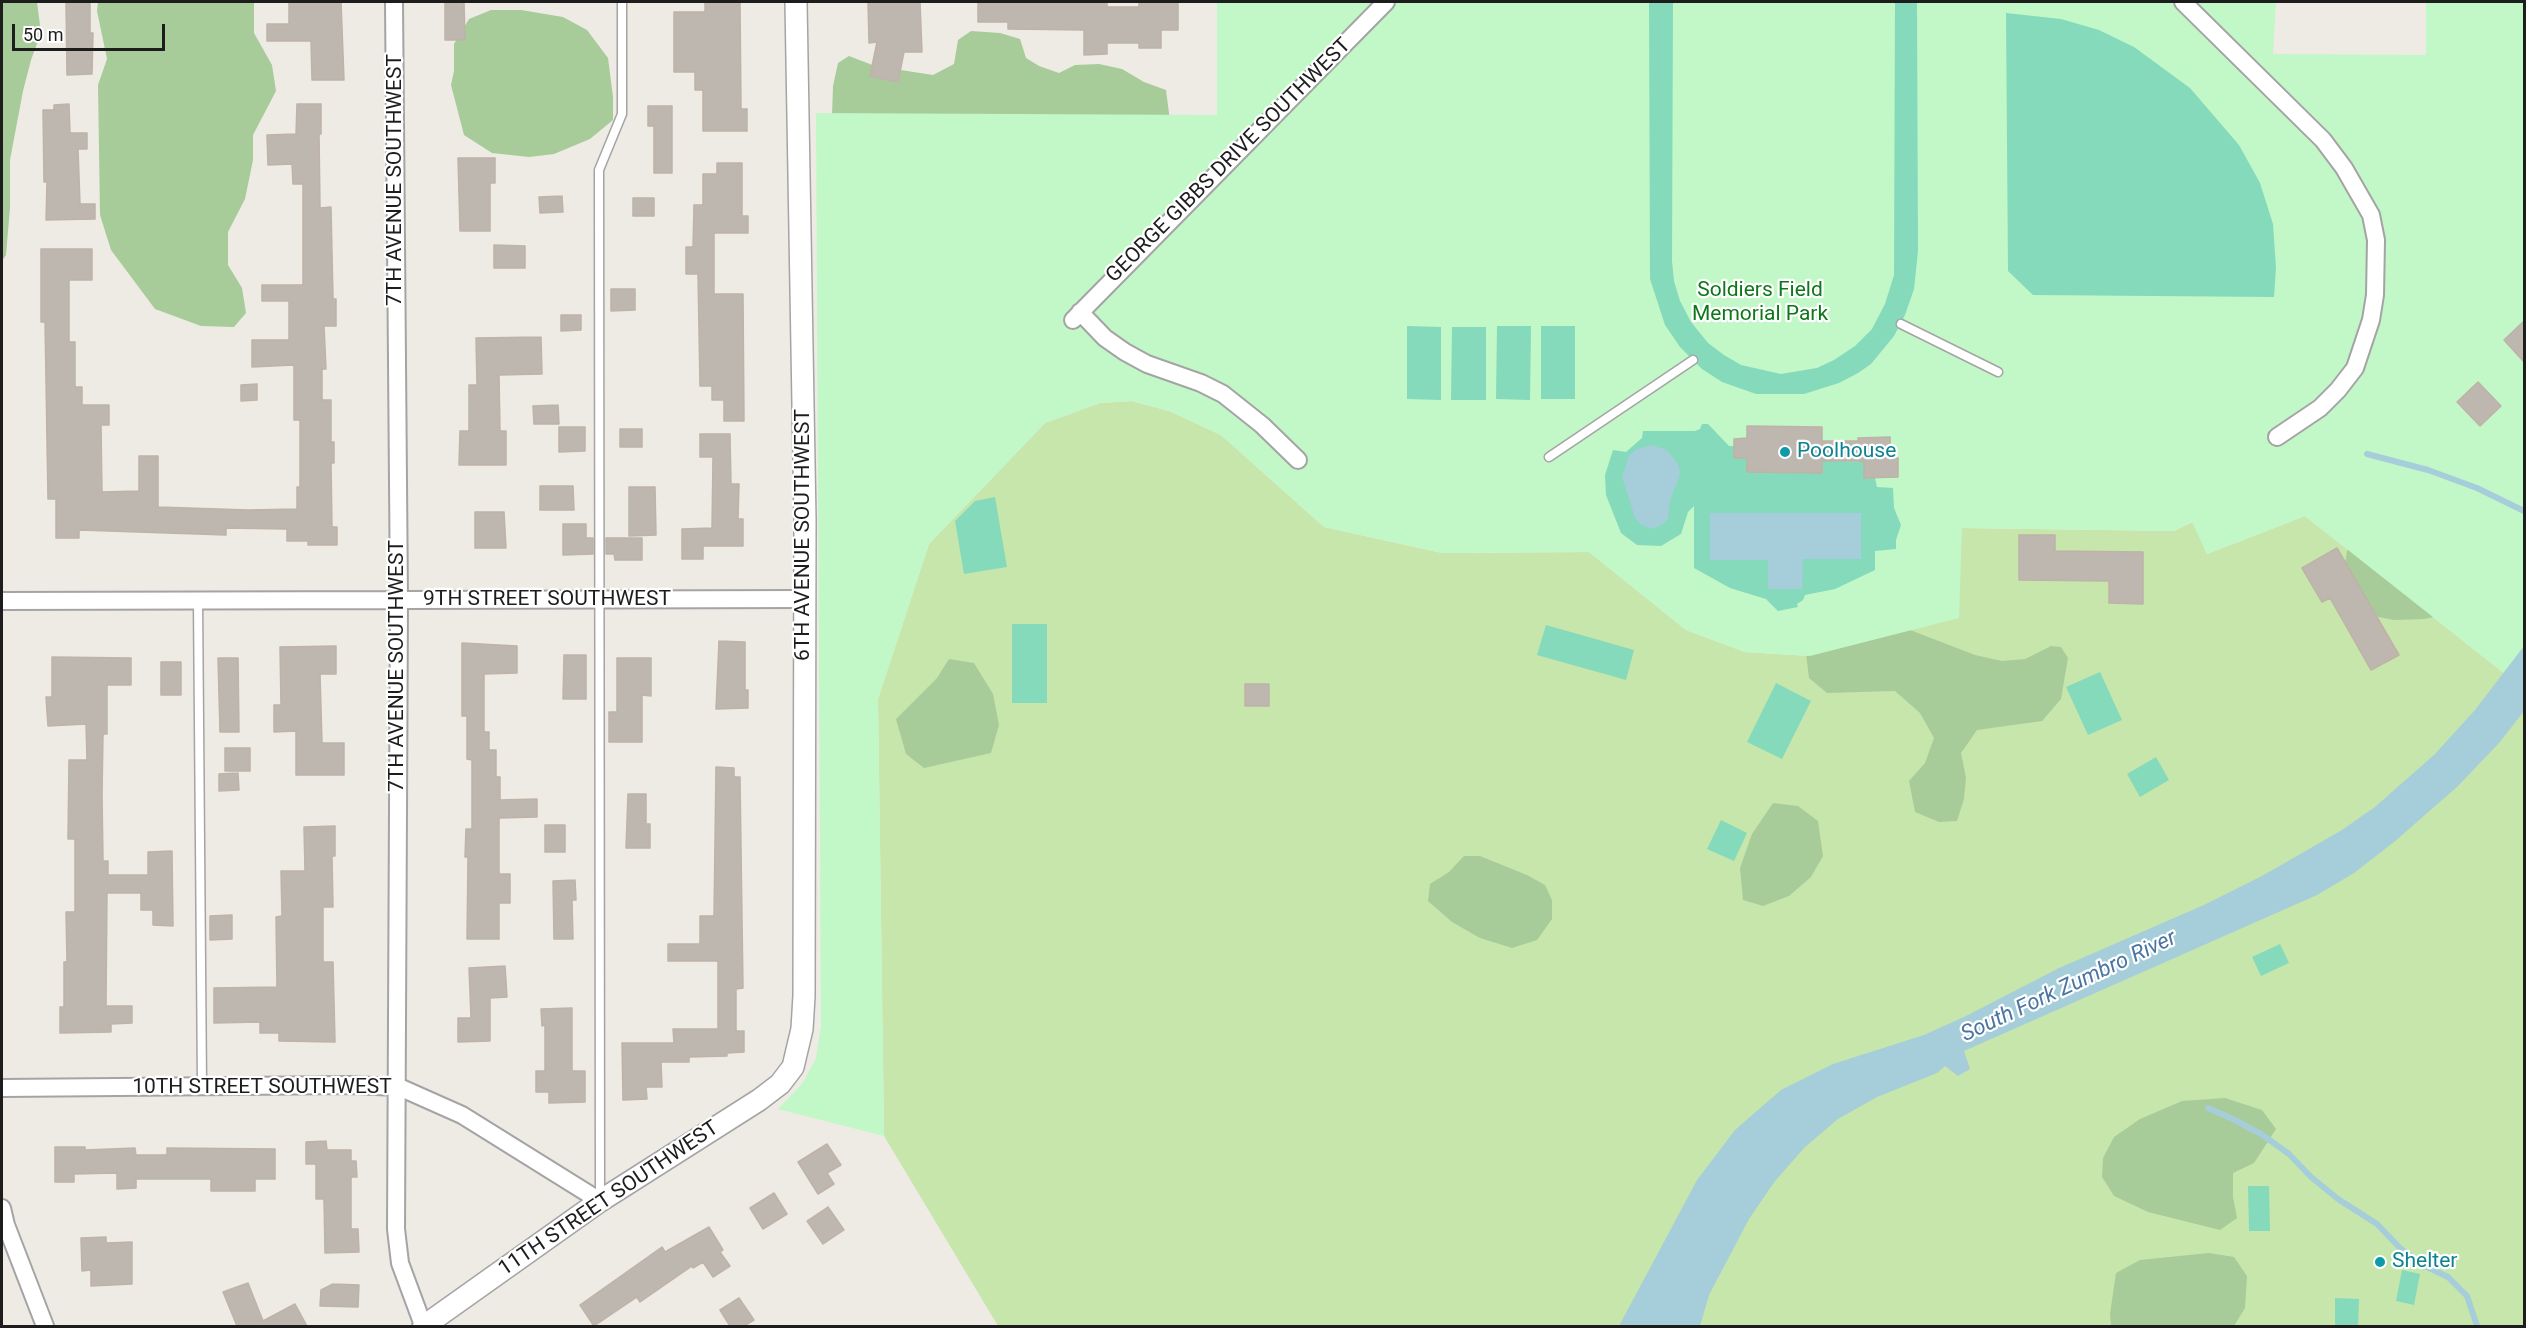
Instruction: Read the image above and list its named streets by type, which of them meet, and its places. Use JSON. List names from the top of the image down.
{
  "streets": {
    "street": [
      "GEORGE GIBBS DRIVE SOUTHWEST",
      "7TH AVENUE SOUTHWEST",
      "6TH AVENUE SOUTHWEST",
      "9TH STREET SOUTHWEST",
      "10TH STREET SOUTHWEST",
      "11TH STREET SOUTHWEST"
    ]
  },
  "crossings": [
    ["7TH AVENUE SOUTHWEST", "9TH STREET SOUTHWEST"],
    ["7TH AVENUE SOUTHWEST", "10TH STREET SOUTHWEST"],
    ["7TH AVENUE SOUTHWEST", "11TH STREET SOUTHWEST"],
    ["6TH AVENUE SOUTHWEST", "9TH STREET SOUTHWEST"],
    ["6TH AVENUE SOUTHWEST", "11TH STREET SOUTHWEST"],
    ["10TH STREET SOUTHWEST", "11TH STREET SOUTHWEST"]
  ],
  "water": ["South Fork Zumbro River"],
  "parks": ["Soldiers Field Memorial Park"],
  "places": ["Poolhouse", "Shelter"],
  "scale_bar": "50 m"
}
